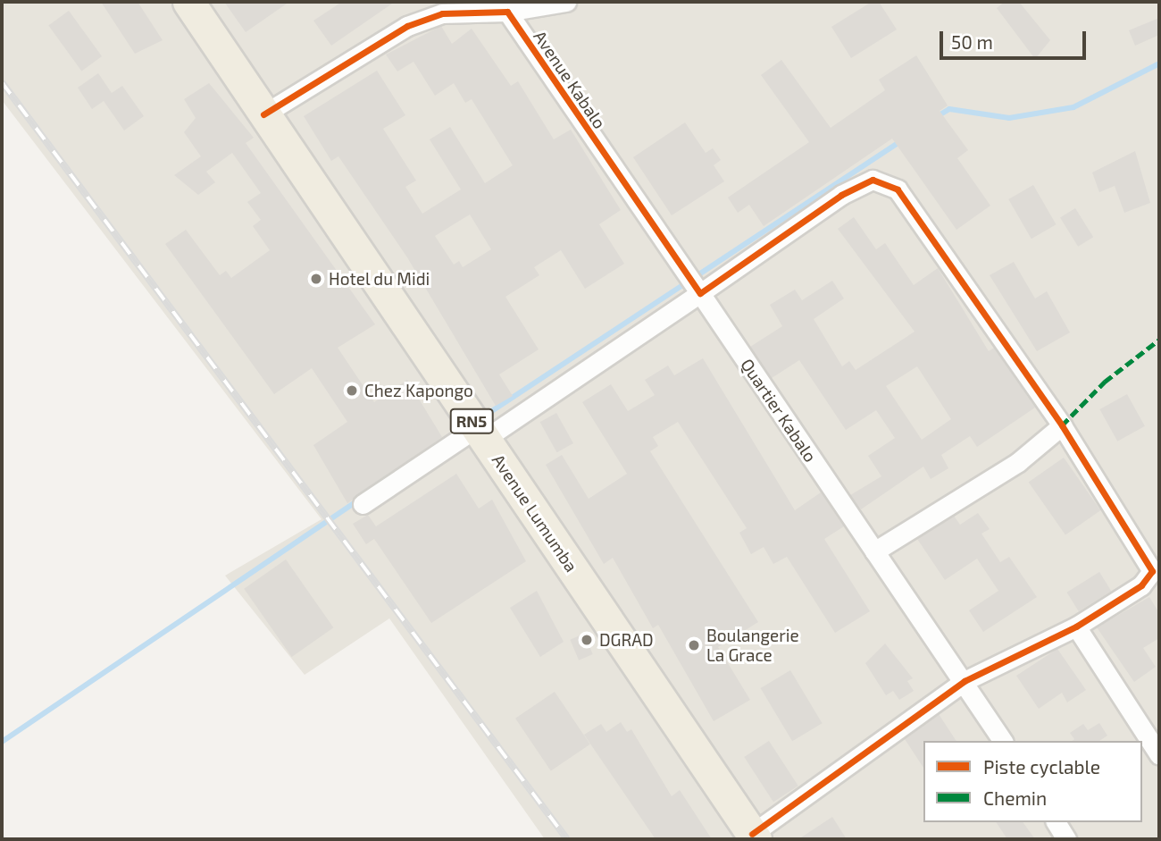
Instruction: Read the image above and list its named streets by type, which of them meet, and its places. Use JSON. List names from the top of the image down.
{
  "streets": {
    "highway": ["RN5", "Avenue Lumumba"],
    "street": ["Avenue Kabalo", "Quartier Kabalo"]
  },
  "crossings": [
    ["Avenue Kabalo", "Quartier Kabalo"]
  ],
  "places": [
    "Hotel du Midi",
    "Chez Kapongo",
    "DGRAD",
    "Boulangerie La Grace"
  ],
  "legend": ["Piste cyclable", "Chemin"],
  "scale_bar": "50 m"
}
